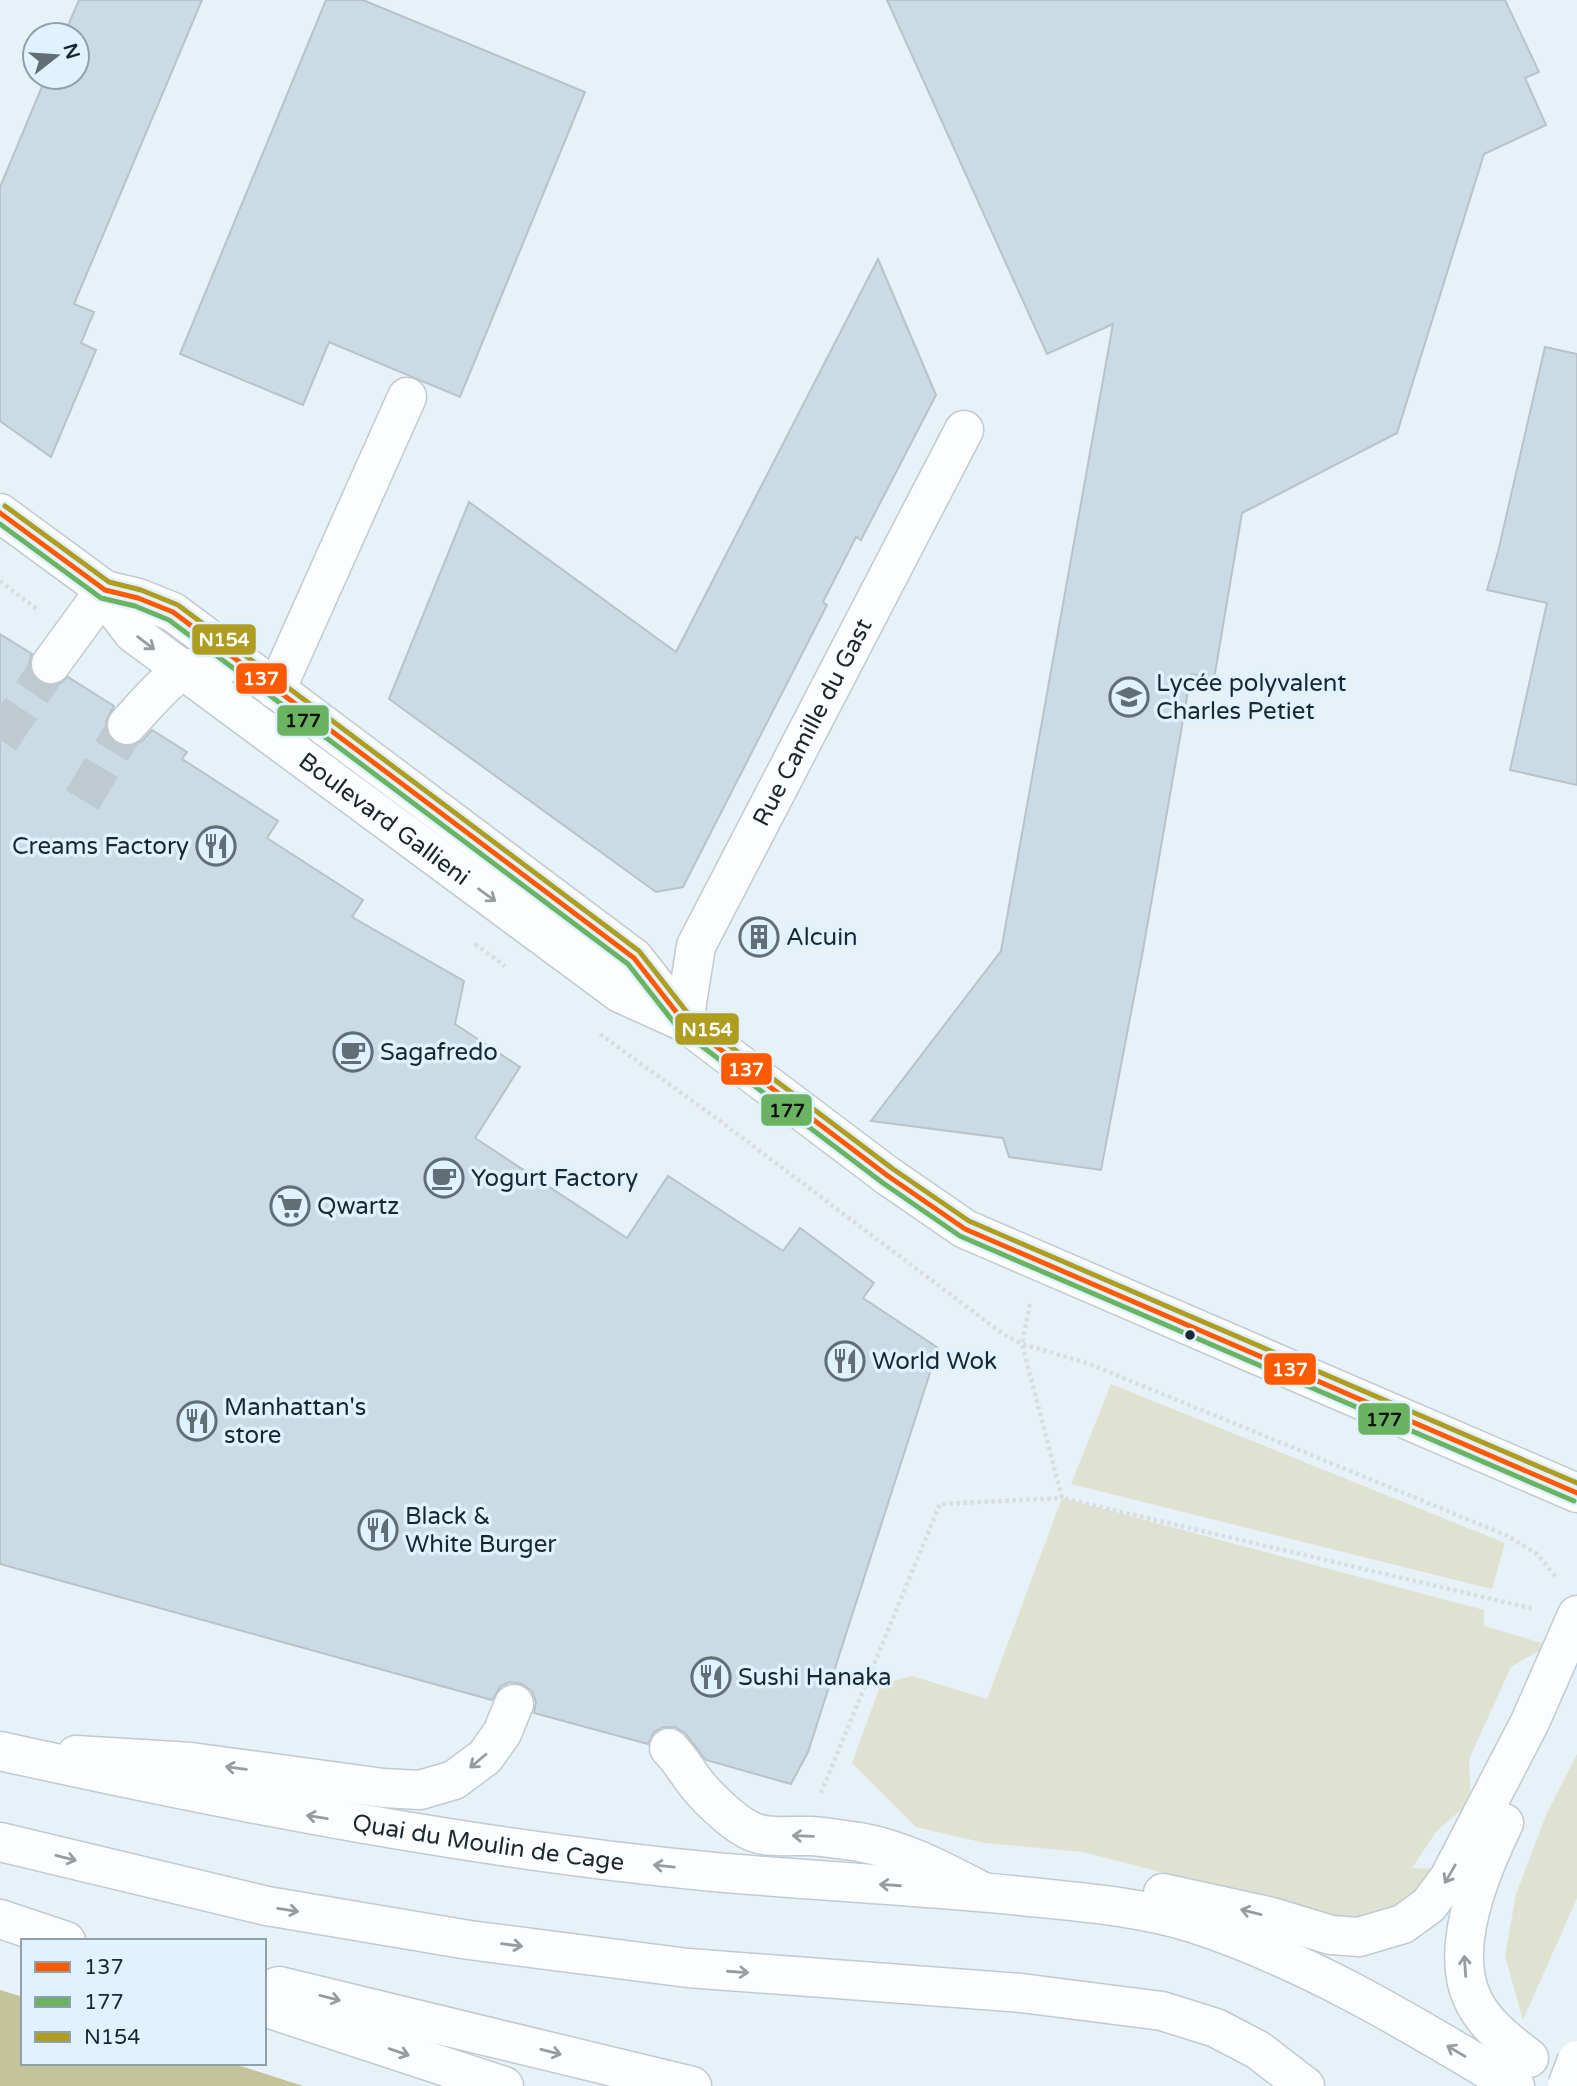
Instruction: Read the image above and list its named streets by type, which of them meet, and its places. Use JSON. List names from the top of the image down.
{
  "streets": {
    "main road": ["Rue Camille du Gast", "Boulevard Gallieni", "Quai du Moulin de Cage"]
  },
  "crossings": [
    ["Rue Camille du Gast", "Boulevard Gallieni"]
  ],
  "places": {
    "school or university": ["Lycée polyvalent Charles Petiet"],
    "restaurant": [
      "Creams Factory",
      "World Wok",
      "Manhattan's store",
      "Black & White Burger",
      "Sushi Hanaka"
    ],
    "building": ["Alcuin"],
    "cafe": ["Sagafredo", "Yogurt Factory"],
    "supermarket": ["Qwartz"]
  },
  "lines": ["transit line N154", "transit line 137", "transit line 177"],
  "legend": ["137", "177", "N154"],
  "north": "right"
}
